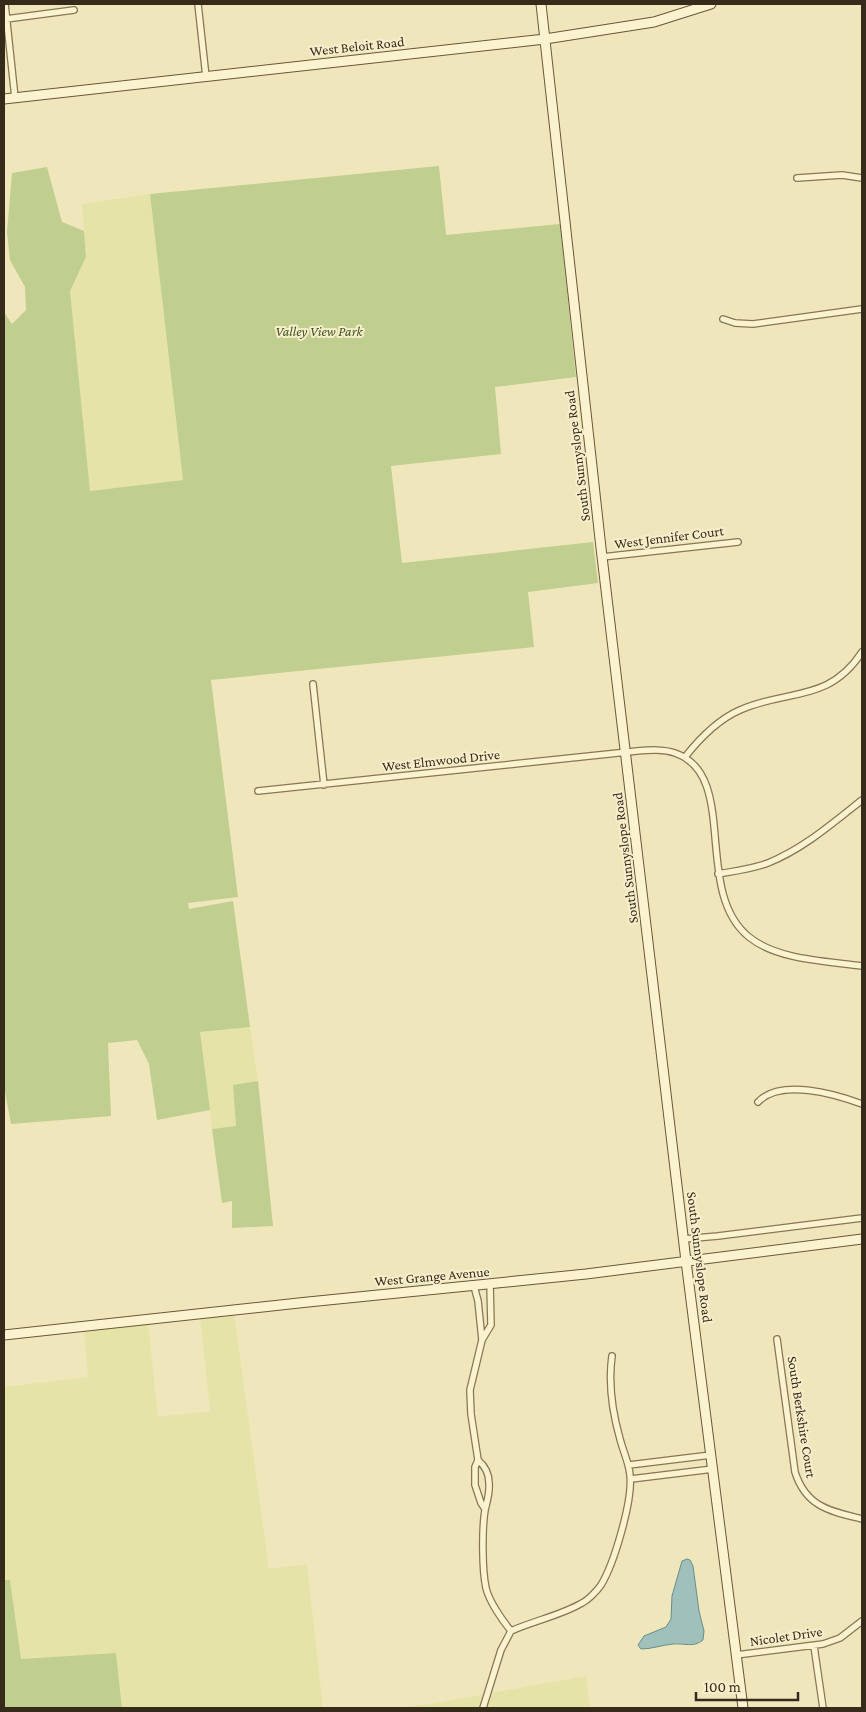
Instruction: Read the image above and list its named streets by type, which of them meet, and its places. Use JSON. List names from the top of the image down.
{
  "streets": {
    "street": [
      "West Beloit Road",
      "South Sunnyslope Road",
      "West Jennifer Court",
      "West Elmwood Drive",
      "West Grange Avenue",
      "South Berkshire Court",
      "Nicolet Drive"
    ]
  },
  "crossings": [
    ["West Beloit Road", "South Sunnyslope Road"],
    ["South Sunnyslope Road", "West Jennifer Court"],
    ["South Sunnyslope Road", "West Elmwood Drive"],
    ["South Sunnyslope Road", "West Grange Avenue"],
    ["South Sunnyslope Road", "Nicolet Drive"]
  ],
  "parks": ["Valley View Park"],
  "scale_bar": "100 m"
}
